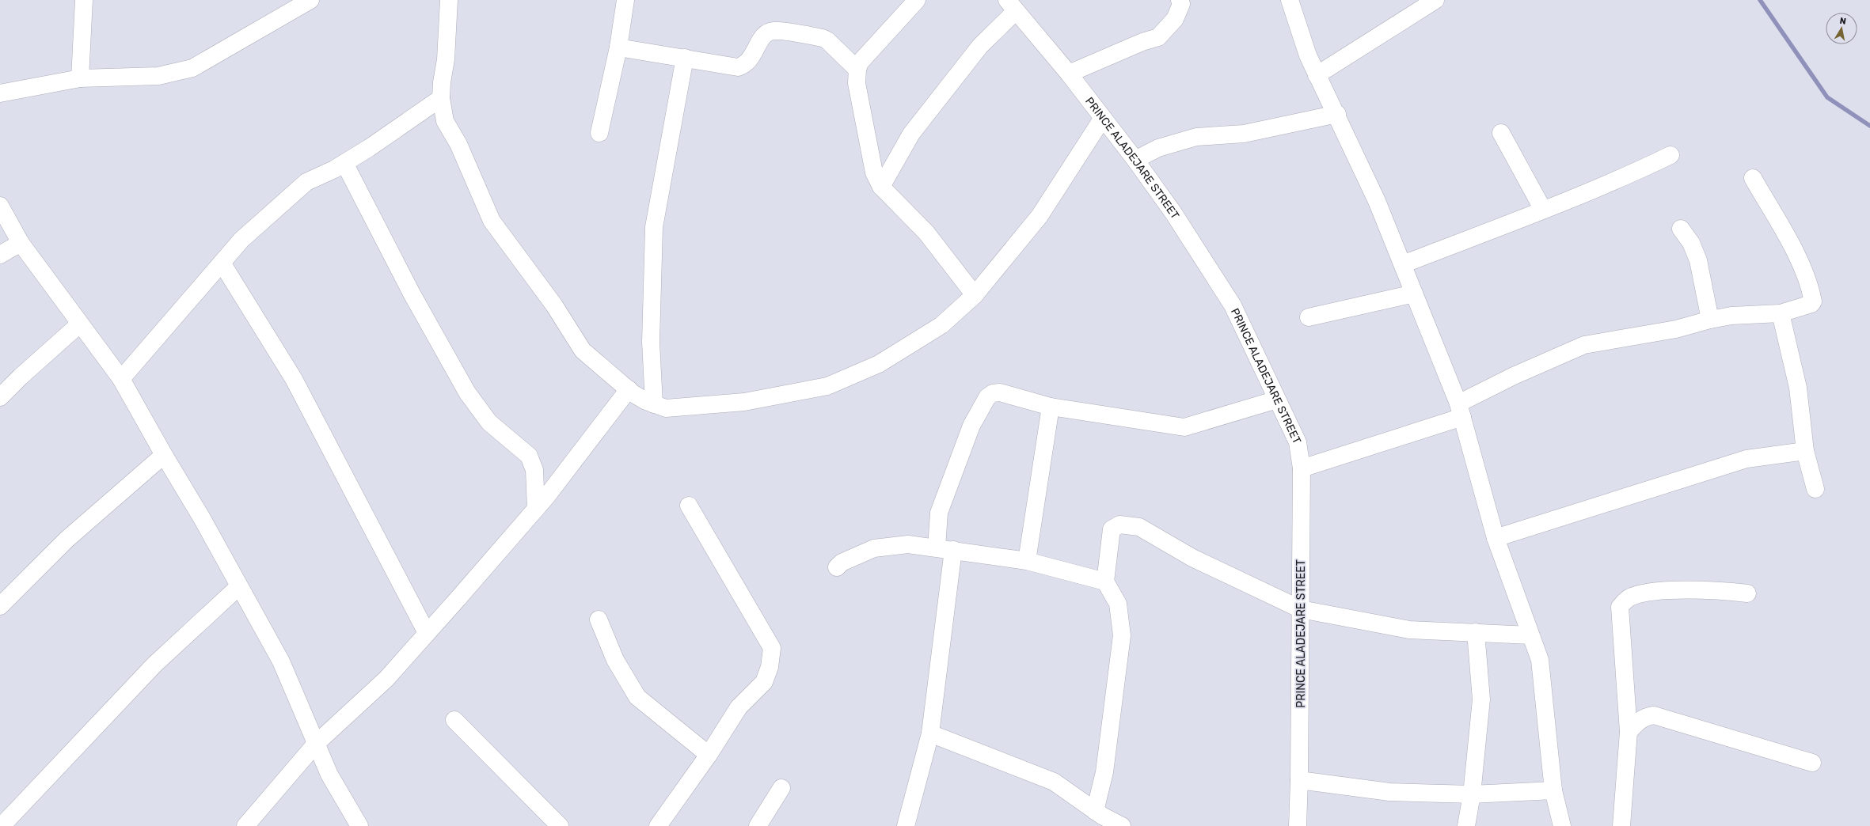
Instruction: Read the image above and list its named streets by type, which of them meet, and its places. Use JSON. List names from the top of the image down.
{
  "streets": {
    "street": ["PRINCE ALADEJARE STREET"]
  },
  "north": "top"
}
